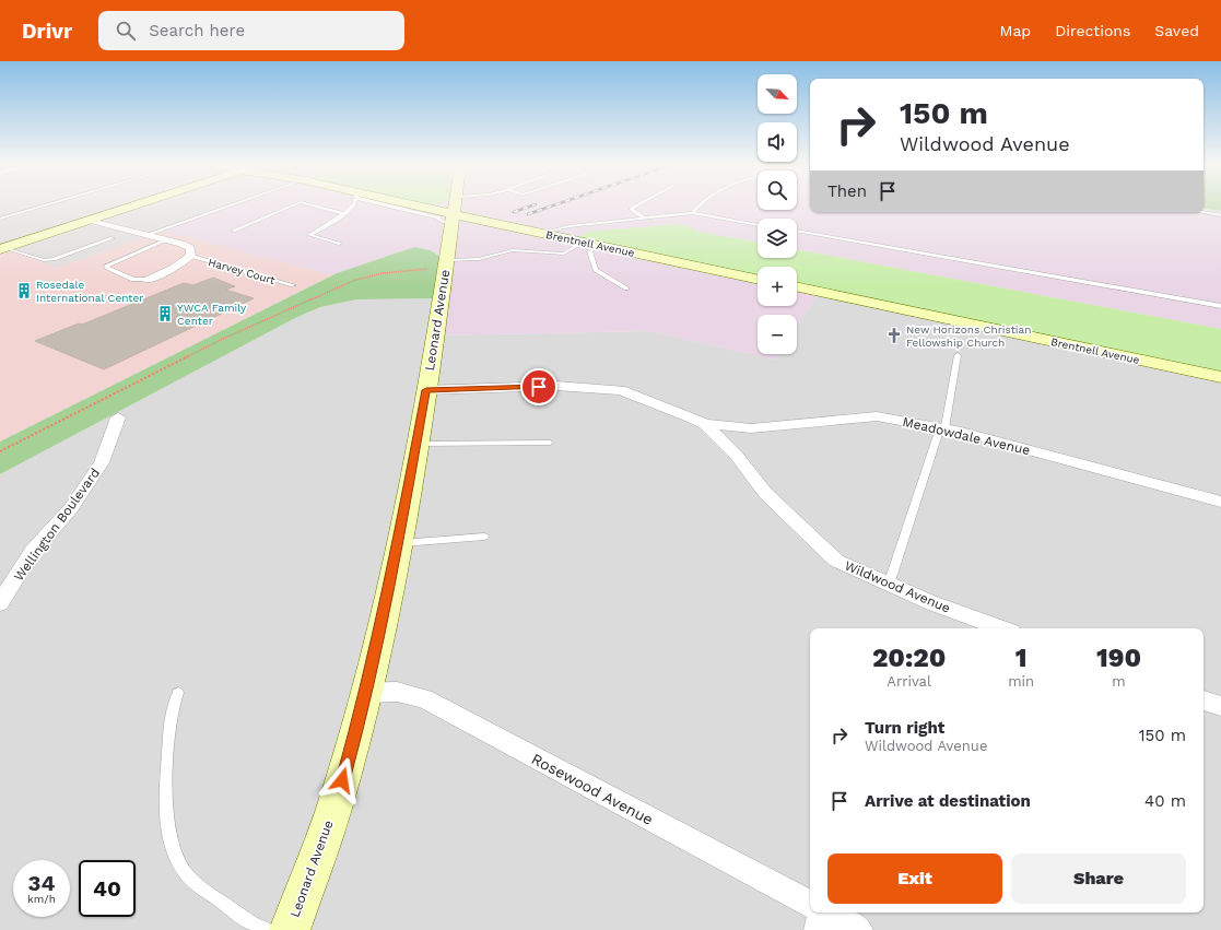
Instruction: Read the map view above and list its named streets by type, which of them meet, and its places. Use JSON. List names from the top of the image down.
{
  "streets": {
    "street": [
      "Brentnell Avenue",
      "Harvey Court",
      "Leonard Avenue",
      "Meadowdale Avenue",
      "Wellington Boulevard",
      "Wildwood Avenue",
      "Rosewood Avenue"
    ]
  },
  "crossings": [
    ["Brentnell Avenue", "Leonard Avenue"],
    ["Leonard Avenue", "Wildwood Avenue"],
    ["Leonard Avenue", "Rosewood Avenue"],
    ["Meadowdale Avenue", "Wildwood Avenue"]
  ],
  "places": {
    "building": ["Rosedale International Center", "YWCA Family Center"],
    "church": ["New Horizons Christian Fellowship Church"]
  },
  "north": "bottom right",
  "page": {
    "header": "Drivr",
    "search": "Search here",
    "nav": ["Map", "Directions", "Saved"],
    "map_buttons": ["+", "−"],
    "turn": ["150 m", "Wildwood Avenue"],
    "then": "Then",
    "eta": [
      "20:20",
      "Arrival",
      "1",
      "min",
      "190",
      "m"
    ],
    "list": [
      {
        "name": "Turn right",
        "note": "Wildwood Avenue",
        "value": "150 m"
      },
      {
        "name": "Arrive at destination",
        "value": "40 m"
      }
    ],
    "buttons": ["Exit", "Share"],
    "speed": "34 km/h",
    "limit": "40"
  }
}
